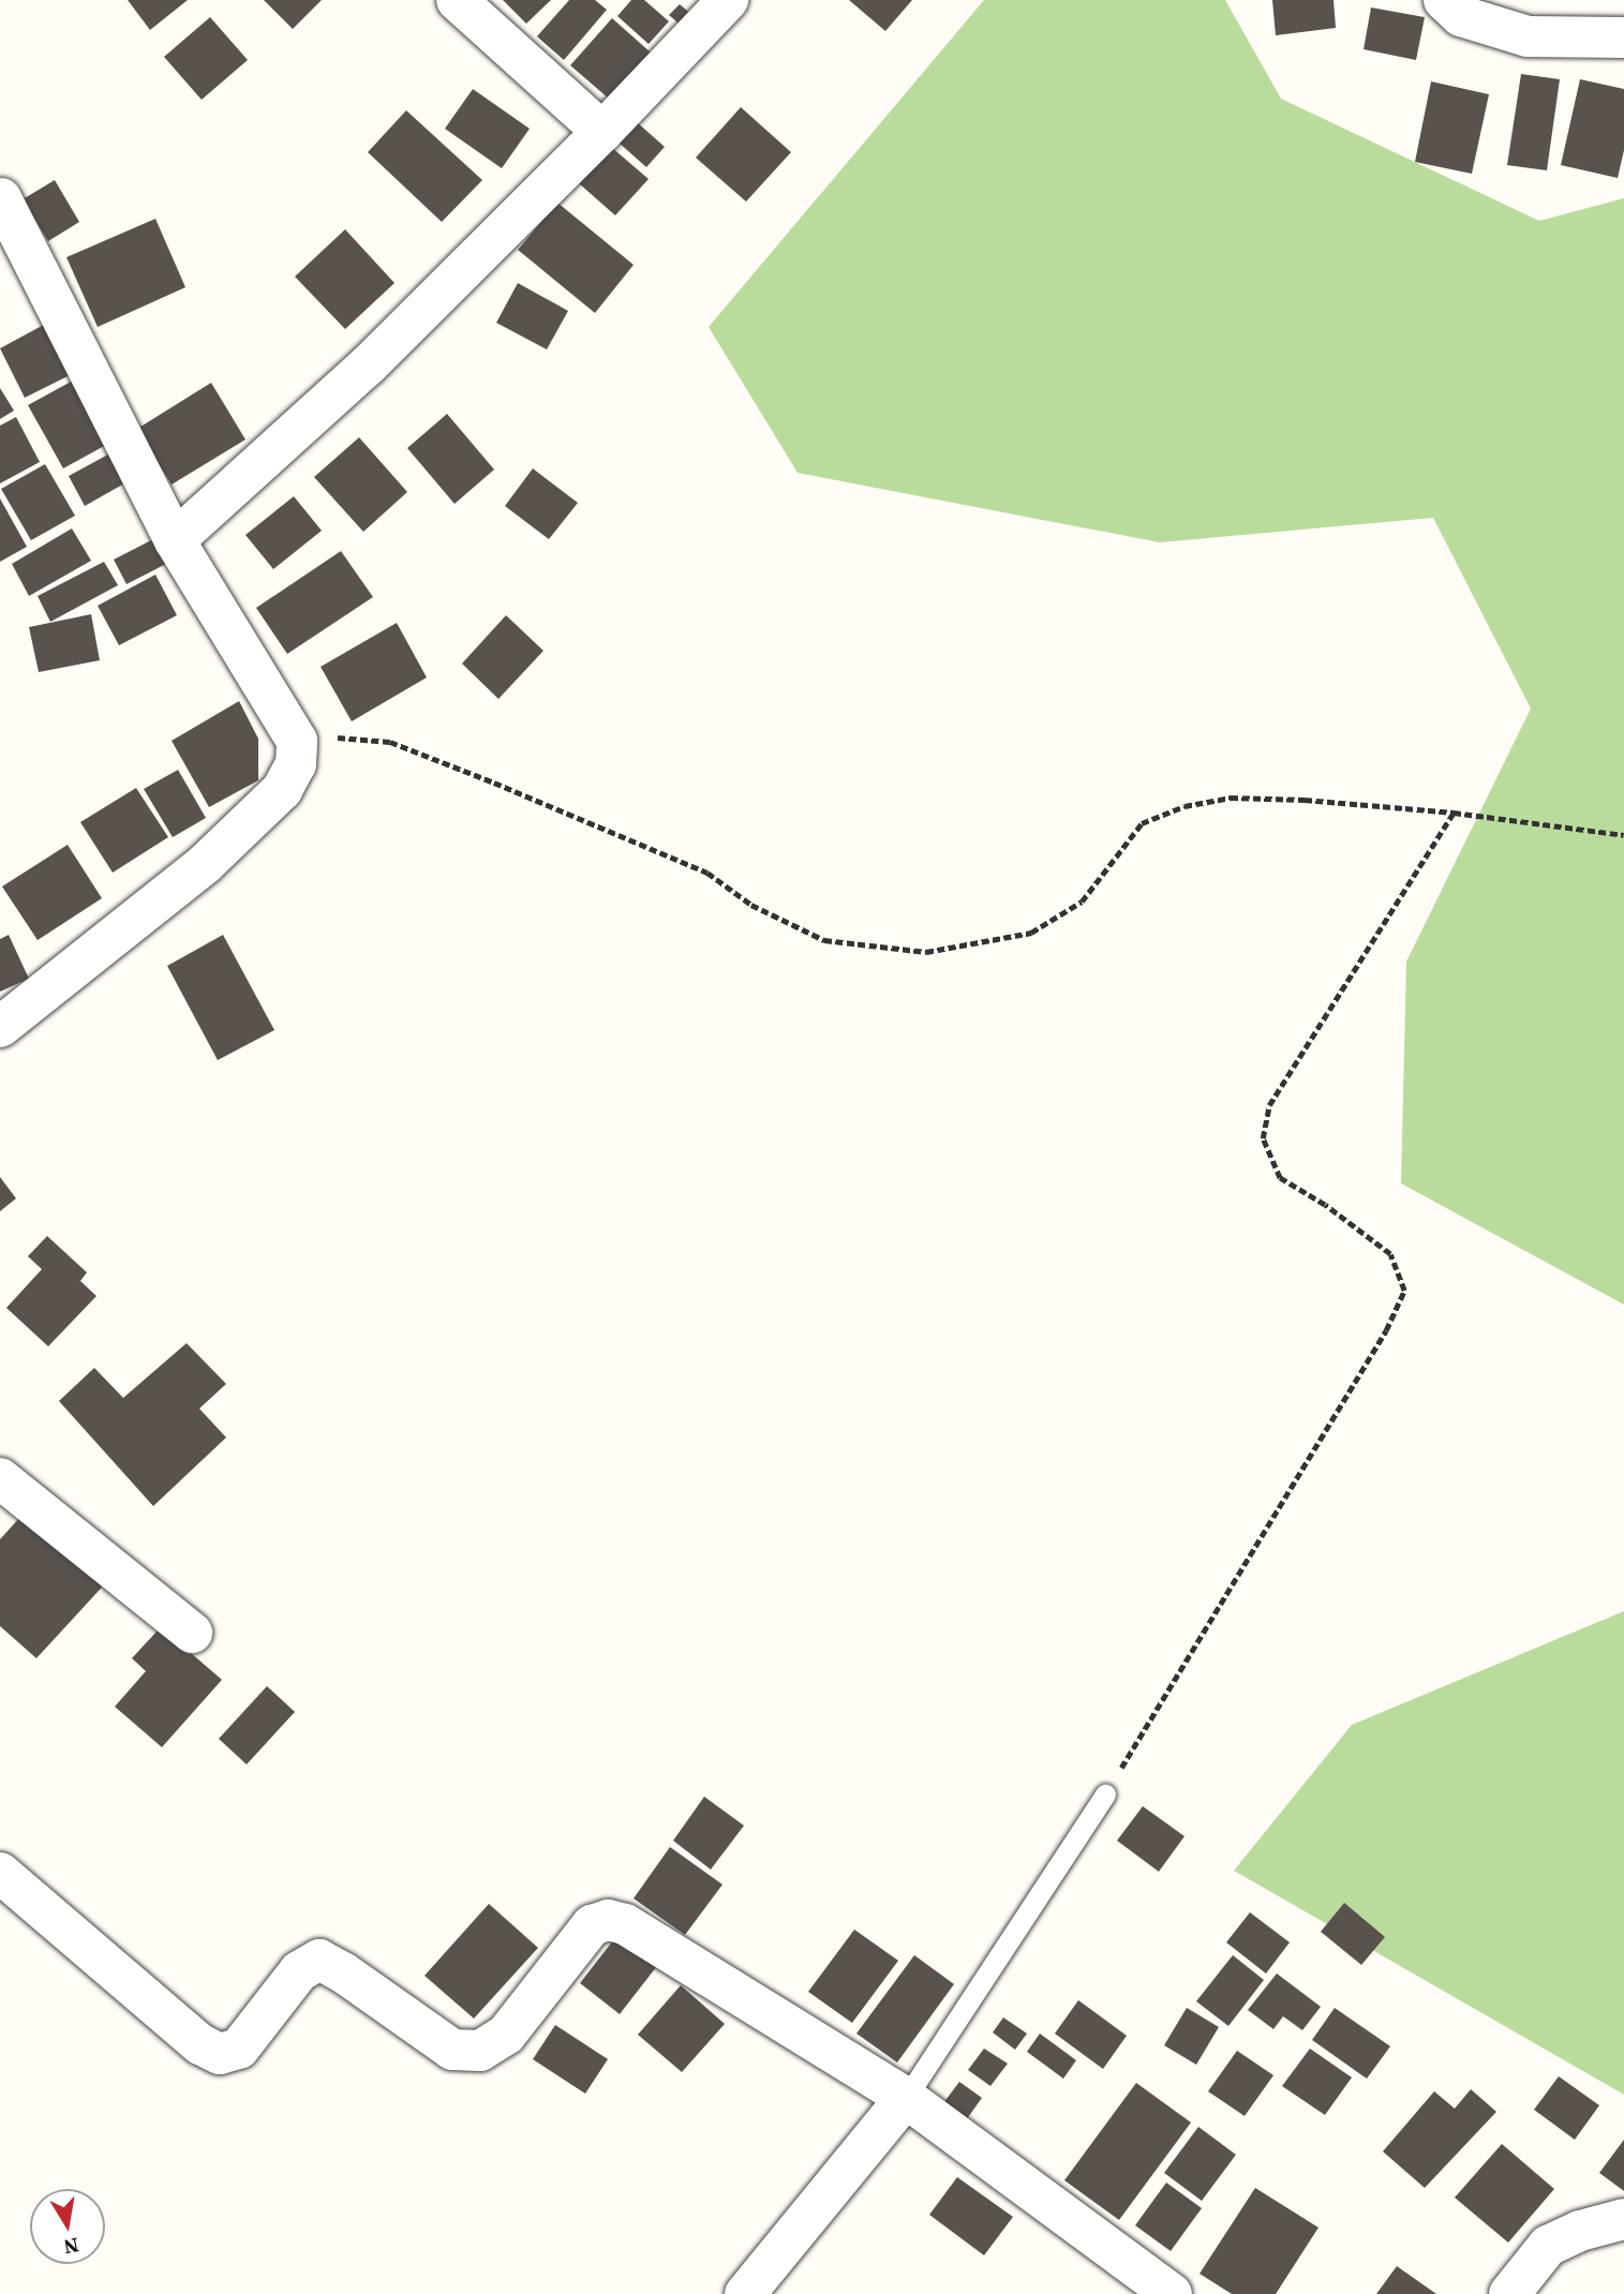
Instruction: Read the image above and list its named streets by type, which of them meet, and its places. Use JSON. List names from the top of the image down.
{
  "north": "bottom"
}
